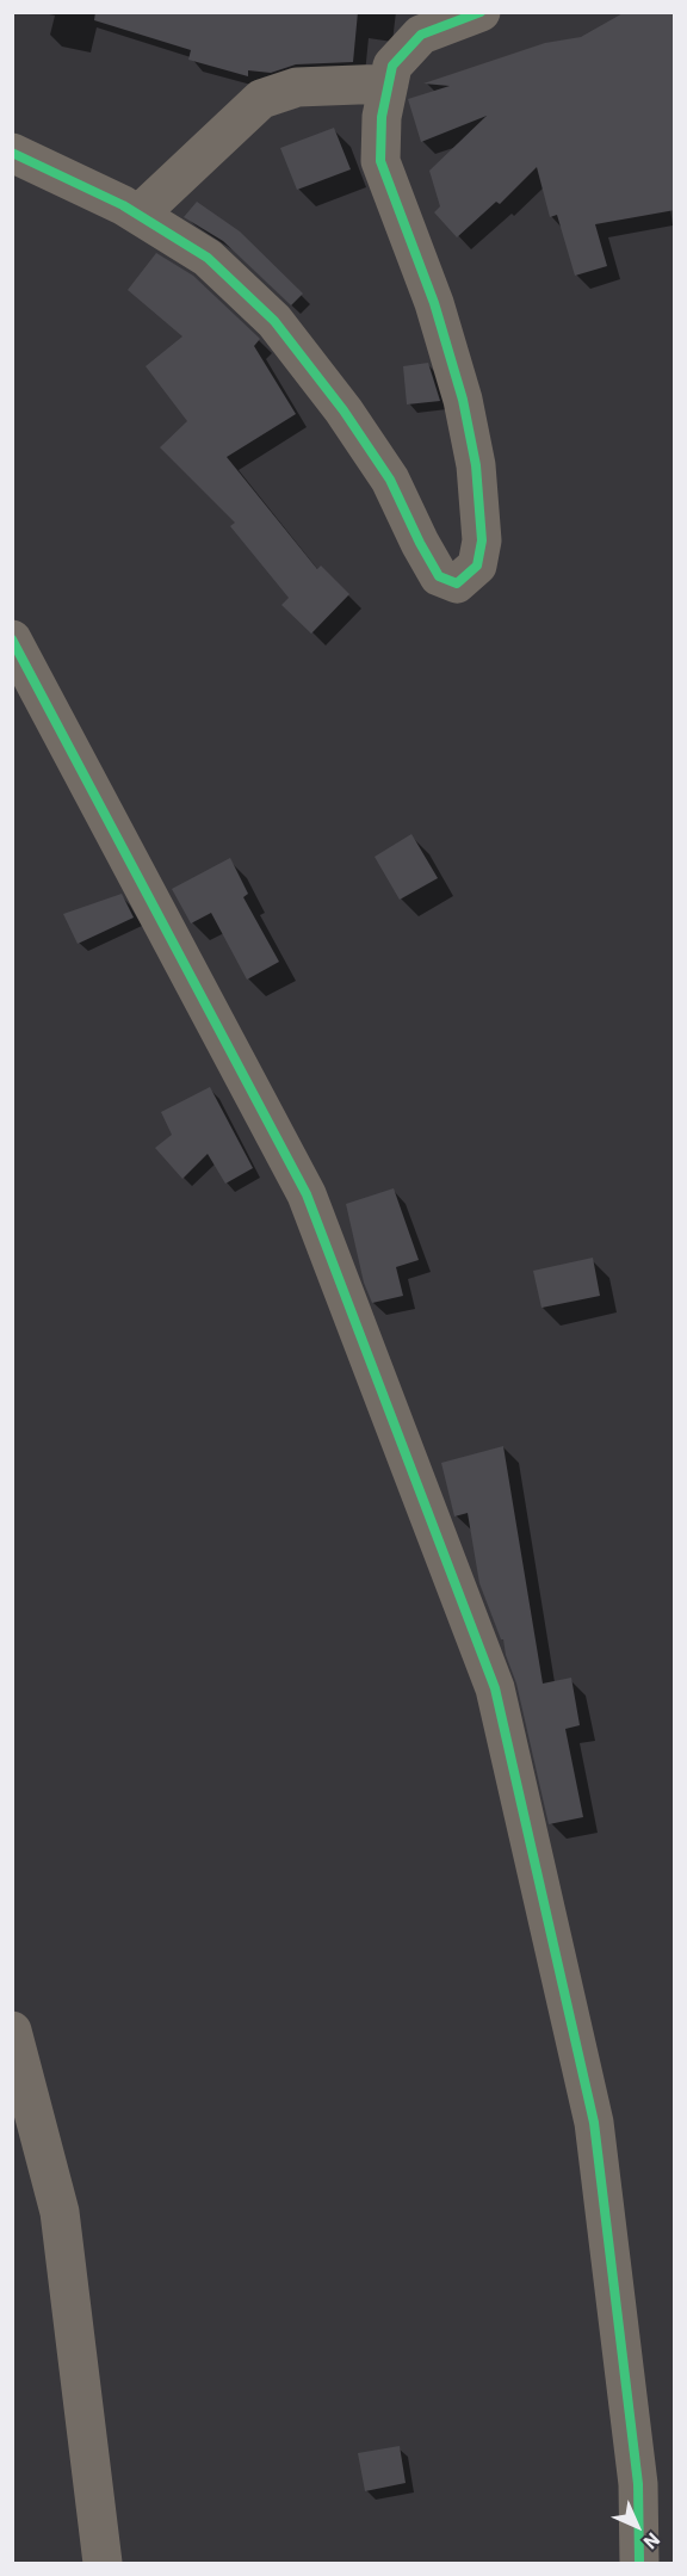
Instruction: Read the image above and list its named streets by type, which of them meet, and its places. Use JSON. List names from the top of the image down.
{
  "north": "bottom right"
}
